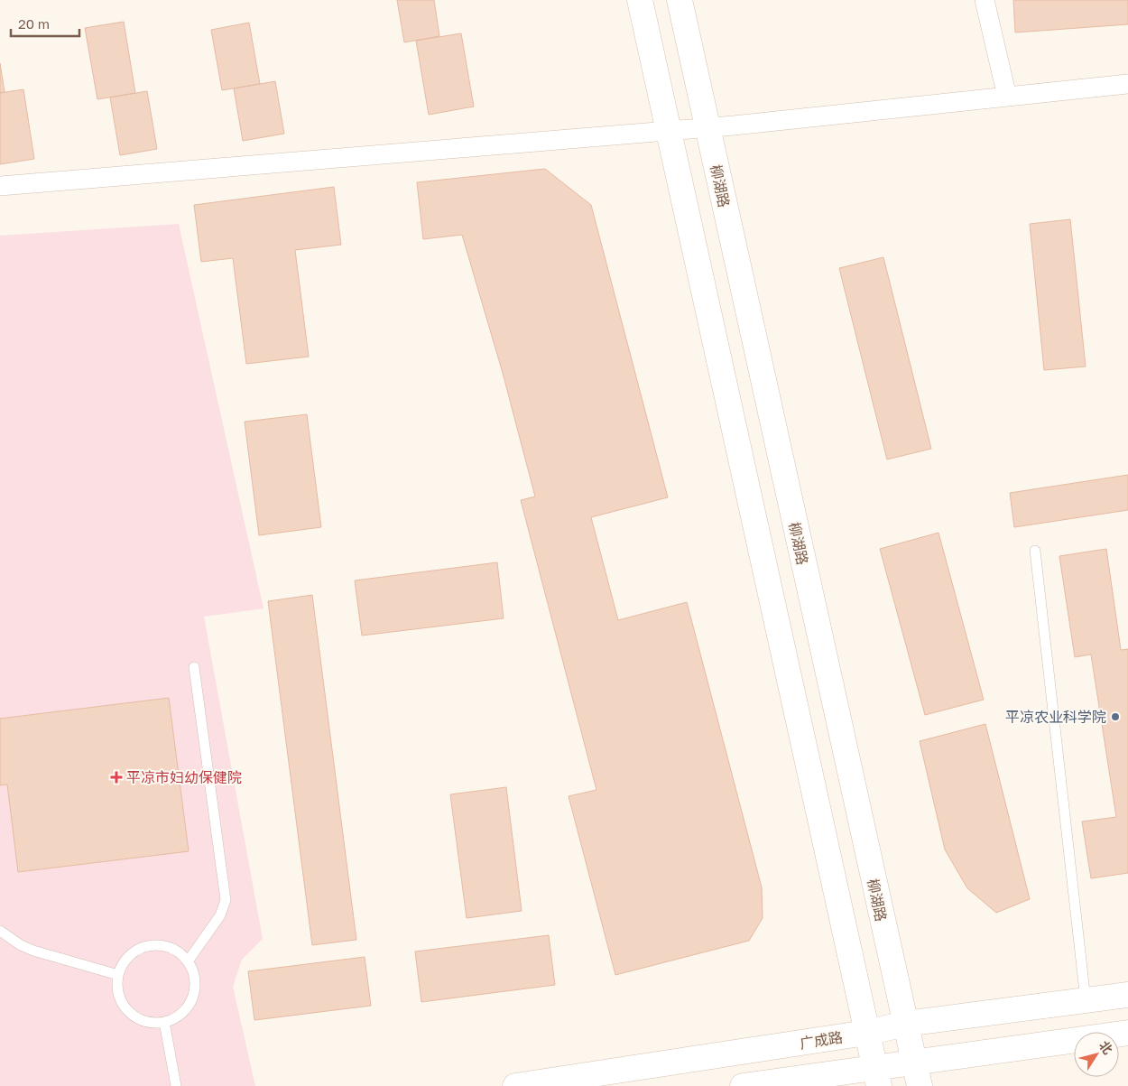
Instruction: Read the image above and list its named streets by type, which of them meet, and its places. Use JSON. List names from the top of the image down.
{
  "streets": {
    "main road": ["柳湖路", "广成路"]
  },
  "crossings": [
    ["柳湖路", "广成路"]
  ],
  "places": {
    "other": ["平凉农业科学院"],
    "health": ["平凉市妇幼保健院"]
  },
  "scale_bar": "20 m",
  "north": "top right"
}
